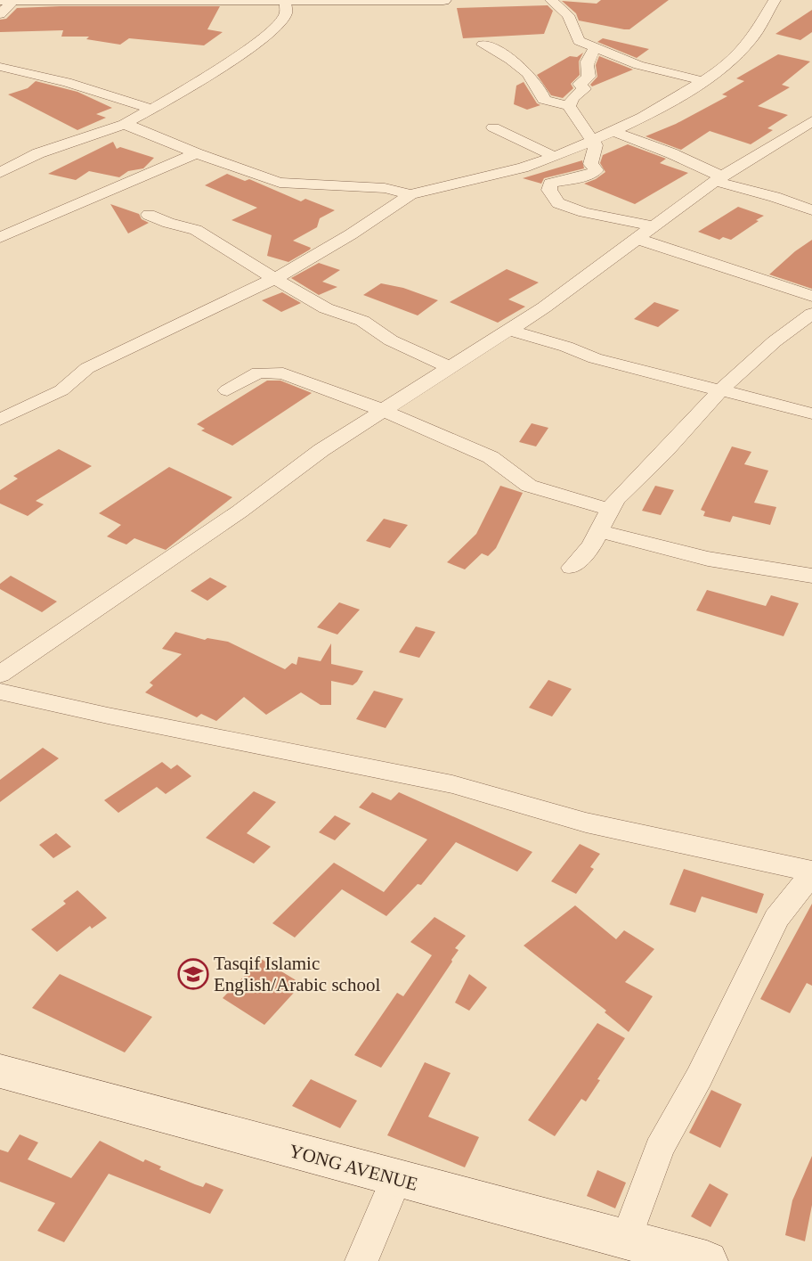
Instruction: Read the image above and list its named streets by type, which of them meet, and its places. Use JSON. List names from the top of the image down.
{
  "streets": {
    "street": ["YONG AVENUE"]
  },
  "places": {
    "school or university": ["Tasqif Islamic English/Arabic school"]
  }
}
